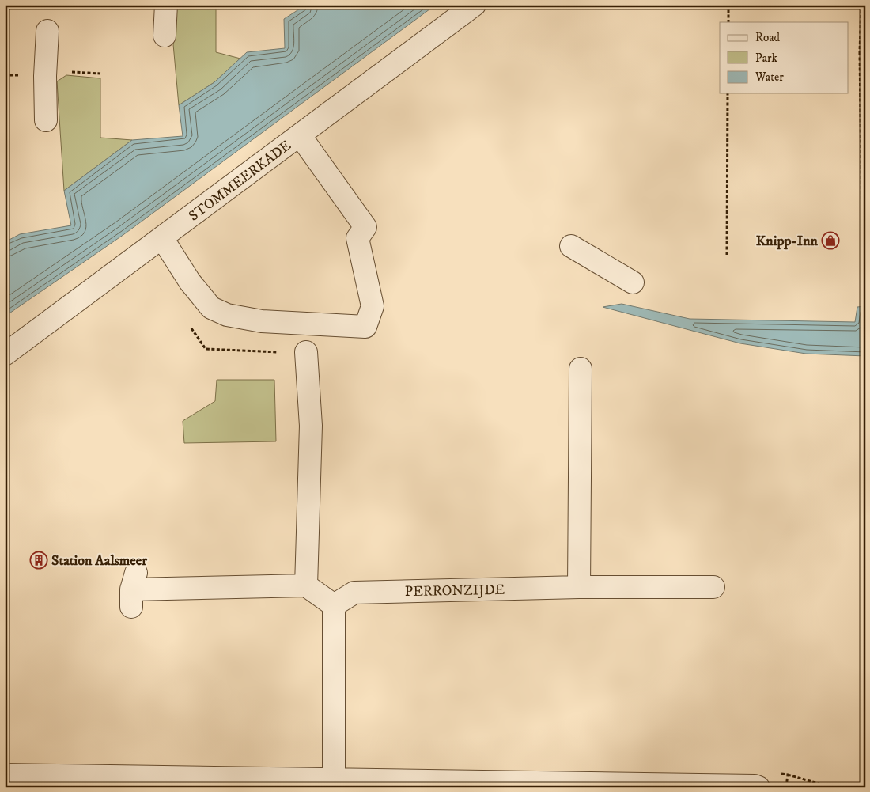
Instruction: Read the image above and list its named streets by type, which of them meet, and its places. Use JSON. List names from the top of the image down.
{
  "streets": {
    "street": ["STOMMEERKADE", "PERRONZIJDE"]
  },
  "places": {
    "shop": ["Knipp-Inn"],
    "building": ["Station Aalsmeer"]
  },
  "legend": ["Road", "Park", "Water"]
}
